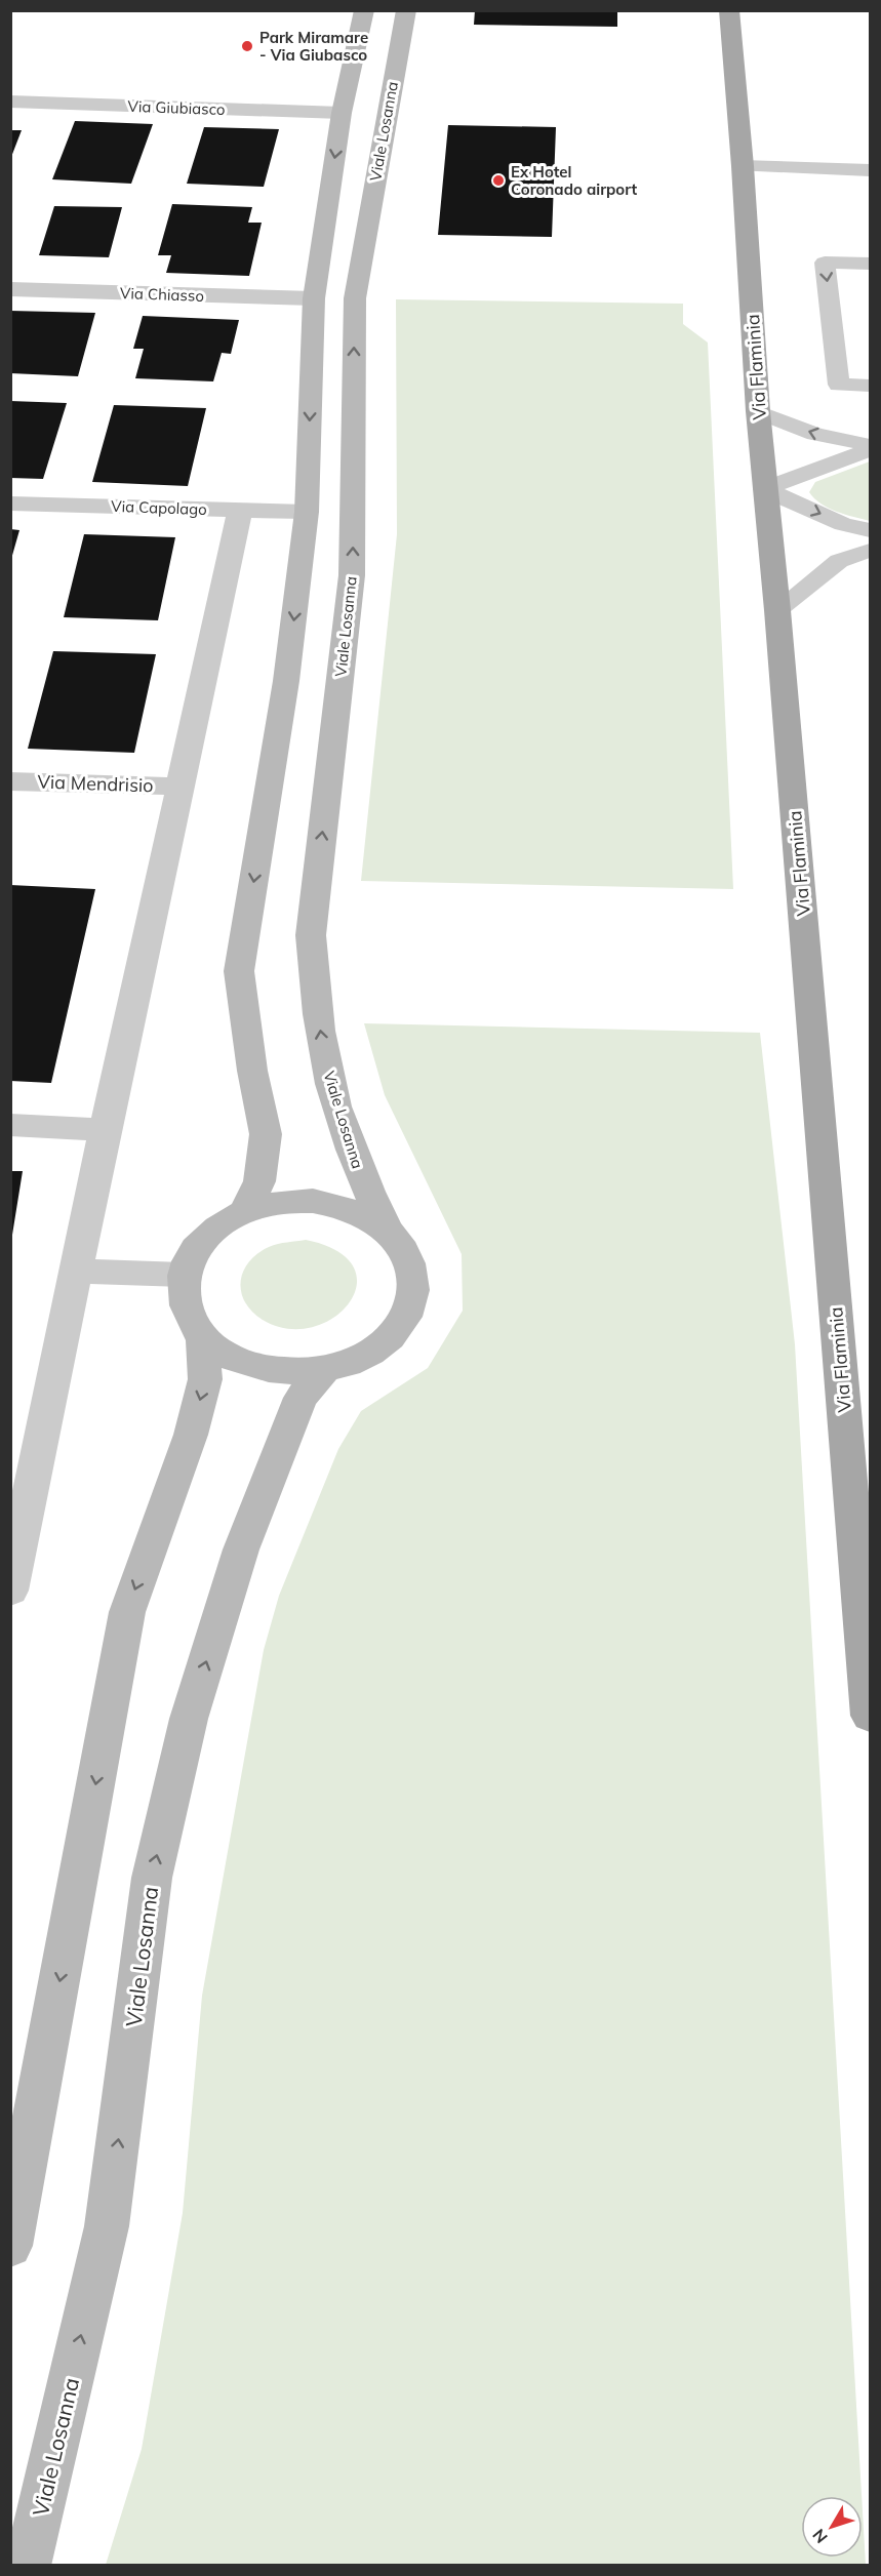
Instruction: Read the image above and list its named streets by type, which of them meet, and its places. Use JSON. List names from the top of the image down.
{
  "streets": {
    "main road": ["Viale Losanna", "Via Flaminia"],
    "street": [
      "Via Giubiasco",
      "Via Chiasso",
      "Via Capolago",
      "Via Mendrisio"
    ]
  },
  "places": ["Park Miramare - Via Giubasco", "Ex Hotel Coronado airport"],
  "north": "bottom left"
}
